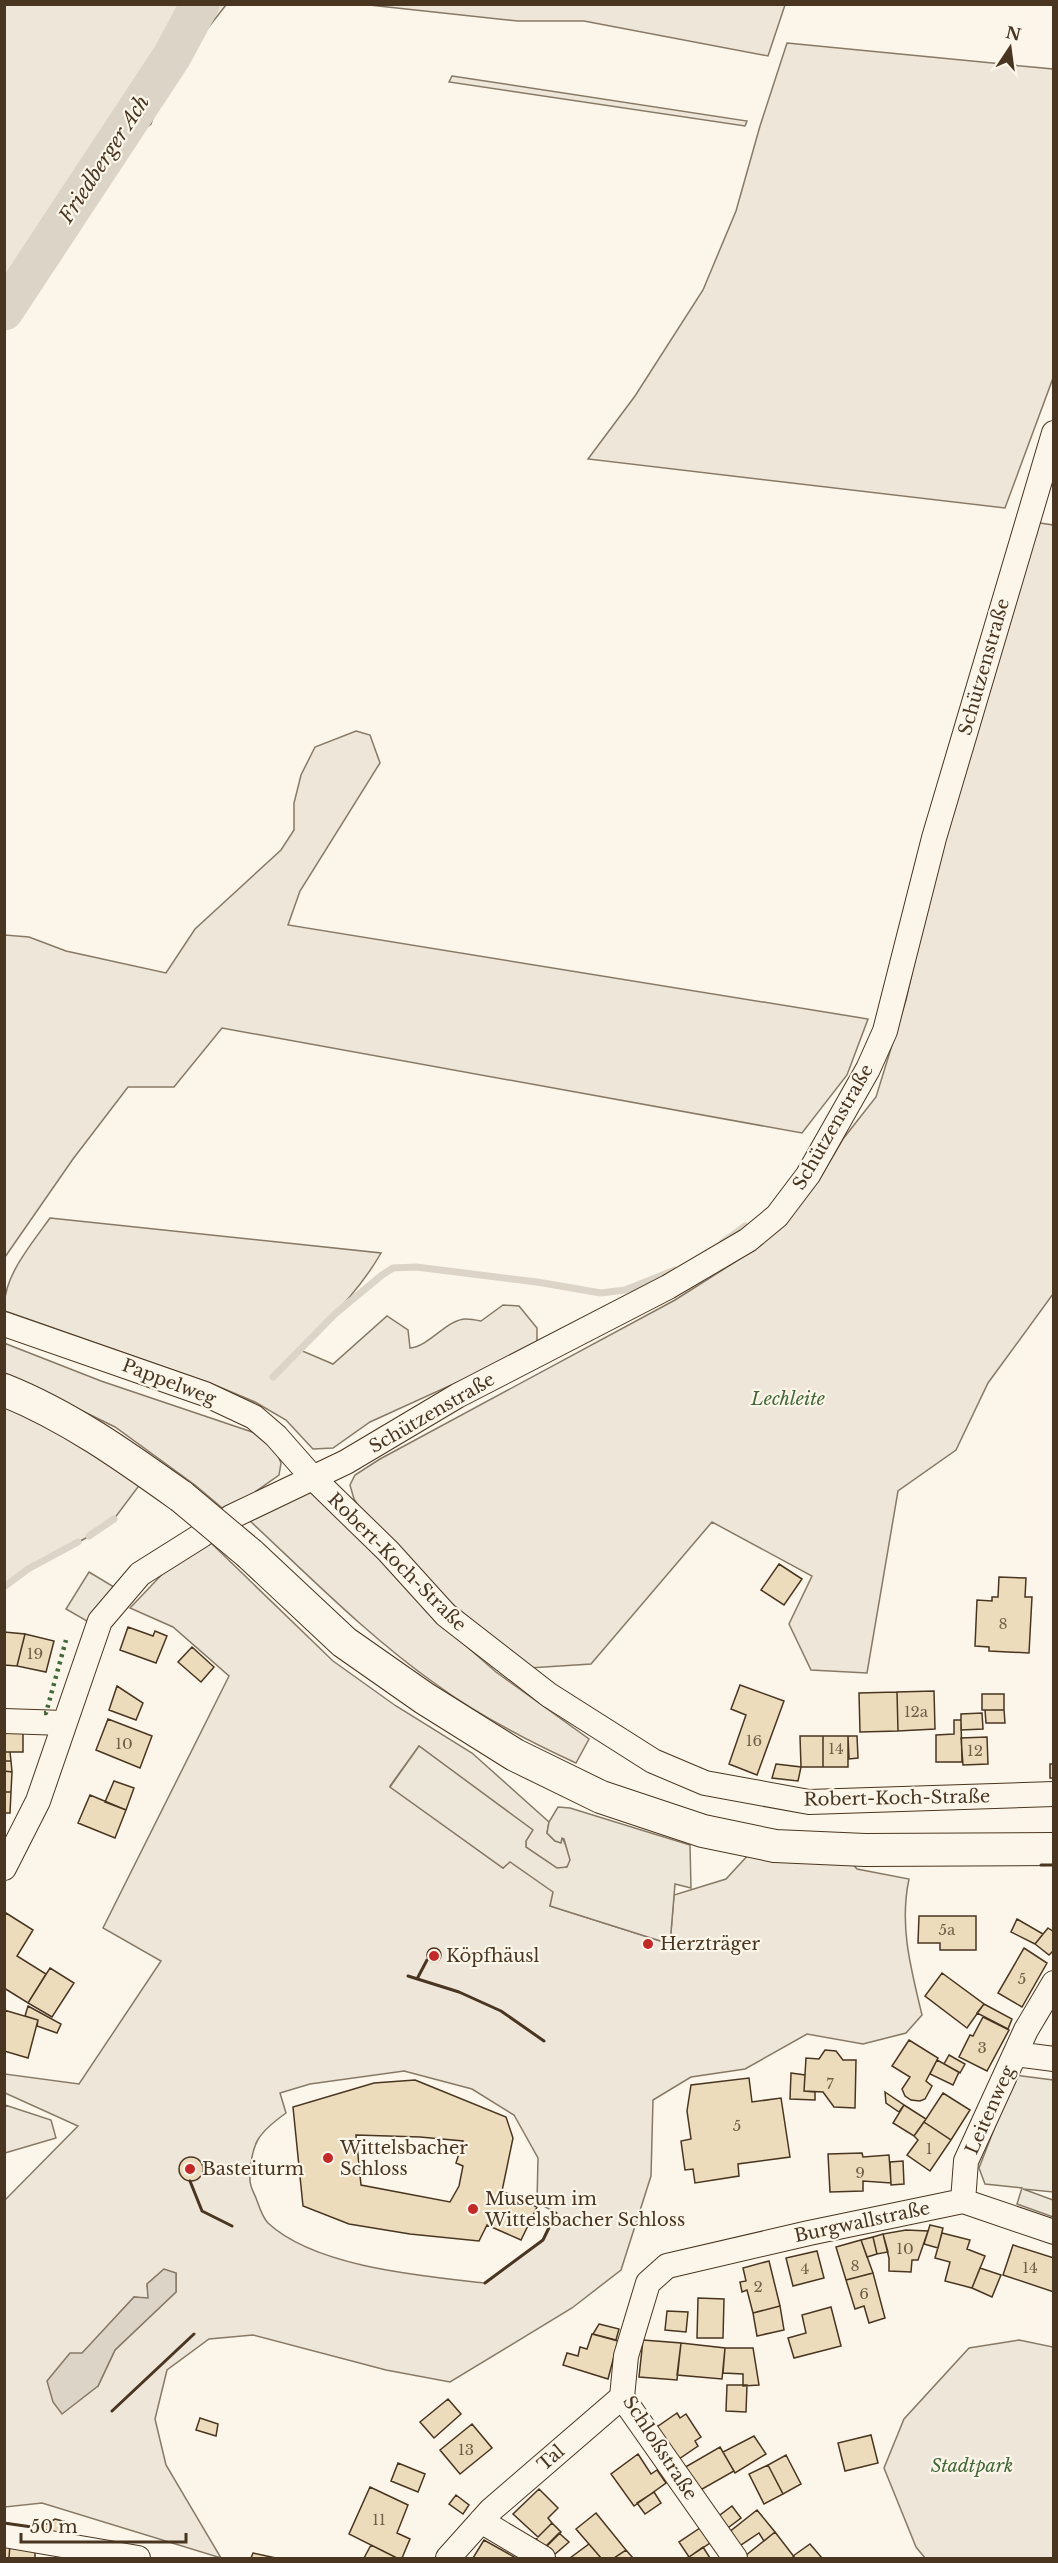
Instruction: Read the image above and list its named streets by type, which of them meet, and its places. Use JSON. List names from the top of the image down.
{
  "streets": {
    "street": [
      "Schützenstraße",
      "Pappelweg",
      "Robert-Koch-Straße",
      "Leitenweg",
      "Burgwallstraße",
      "Schloßstraße",
      "Tal"
    ]
  },
  "crossings": [
    ["Schützenstraße", "Pappelweg"],
    ["Schützenstraße", "Robert-Koch-Straße"],
    ["Pappelweg", "Robert-Koch-Straße"],
    ["Leitenweg", "Burgwallstraße"],
    ["Burgwallstraße", "Schloßstraße"],
    ["Schloßstraße", "Tal"]
  ],
  "water": ["Friedberger Ach"],
  "parks": ["Lechleite", "Stadtpark"],
  "places": [
    "Herzträger",
    "Köpfhäusl",
    "Wittelsbacher Schloss",
    "Basteiturm",
    "Museum im Wittelsbacher Schloss"
  ],
  "house_numbers": [
    "8",
    "19",
    "12a",
    "16",
    "10",
    "14",
    "12",
    "5a",
    "5",
    "3",
    "7",
    "5",
    "1",
    "9",
    "10",
    "8",
    "14",
    "4",
    "2",
    "6",
    "13",
    "11"
  ],
  "scale_bar": "50 m",
  "north": "top"
}
